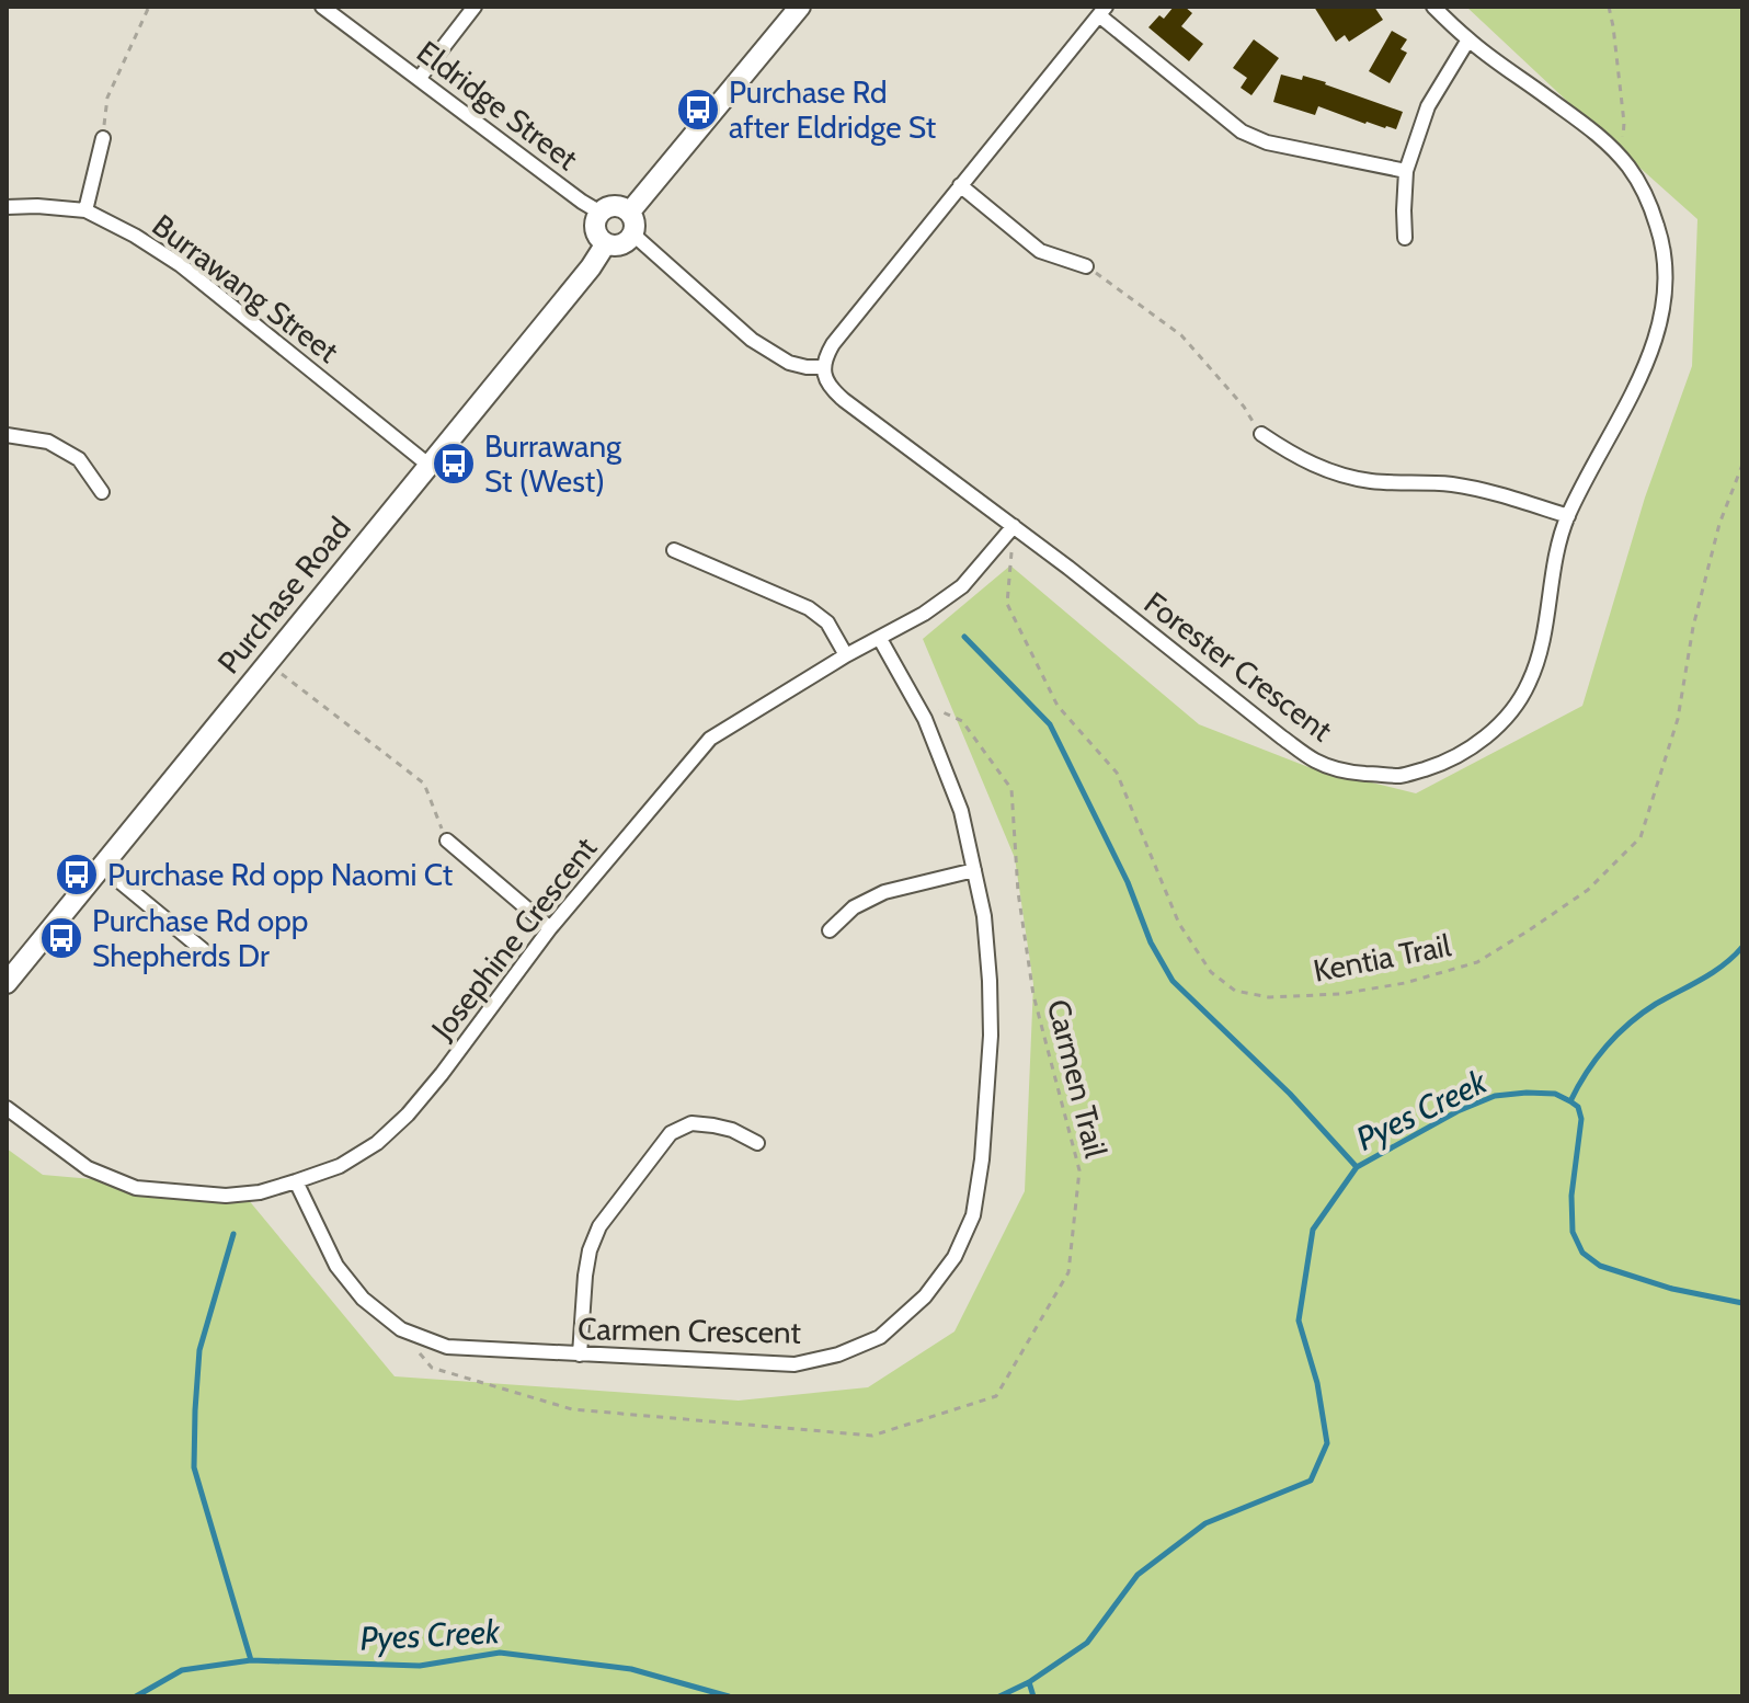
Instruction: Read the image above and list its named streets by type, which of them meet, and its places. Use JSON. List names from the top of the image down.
{
  "streets": {
    "main road": ["Purchase Road"],
    "street": [
      "Eldridge Street",
      "Burrawang Street",
      "Forester Crescent",
      "Josephine Crescent",
      "Carmen Crescent"
    ],
    "path": ["Kentia Trail", "Carmen Trail"]
  },
  "crossings": [
    ["Eldridge Street", "Purchase Road"],
    ["Burrawang Street", "Purchase Road"],
    ["Forester Crescent", "Josephine Crescent"],
    ["Forester Crescent", "Kentia Trail"],
    ["Josephine Crescent", "Kentia Trail"],
    ["Josephine Crescent", "Carmen Crescent"],
    ["Carmen Trail", "Carmen Crescent"]
  ],
  "water": ["Pyes Creek"],
  "places": {
    "bus stop": [
      "Purchase Rd after Eldridge St",
      "Burrawang St (West)",
      "Purchase Rd opp Naomi Ct",
      "Purchase Rd opp Shepherds Dr"
    ]
  }
}
